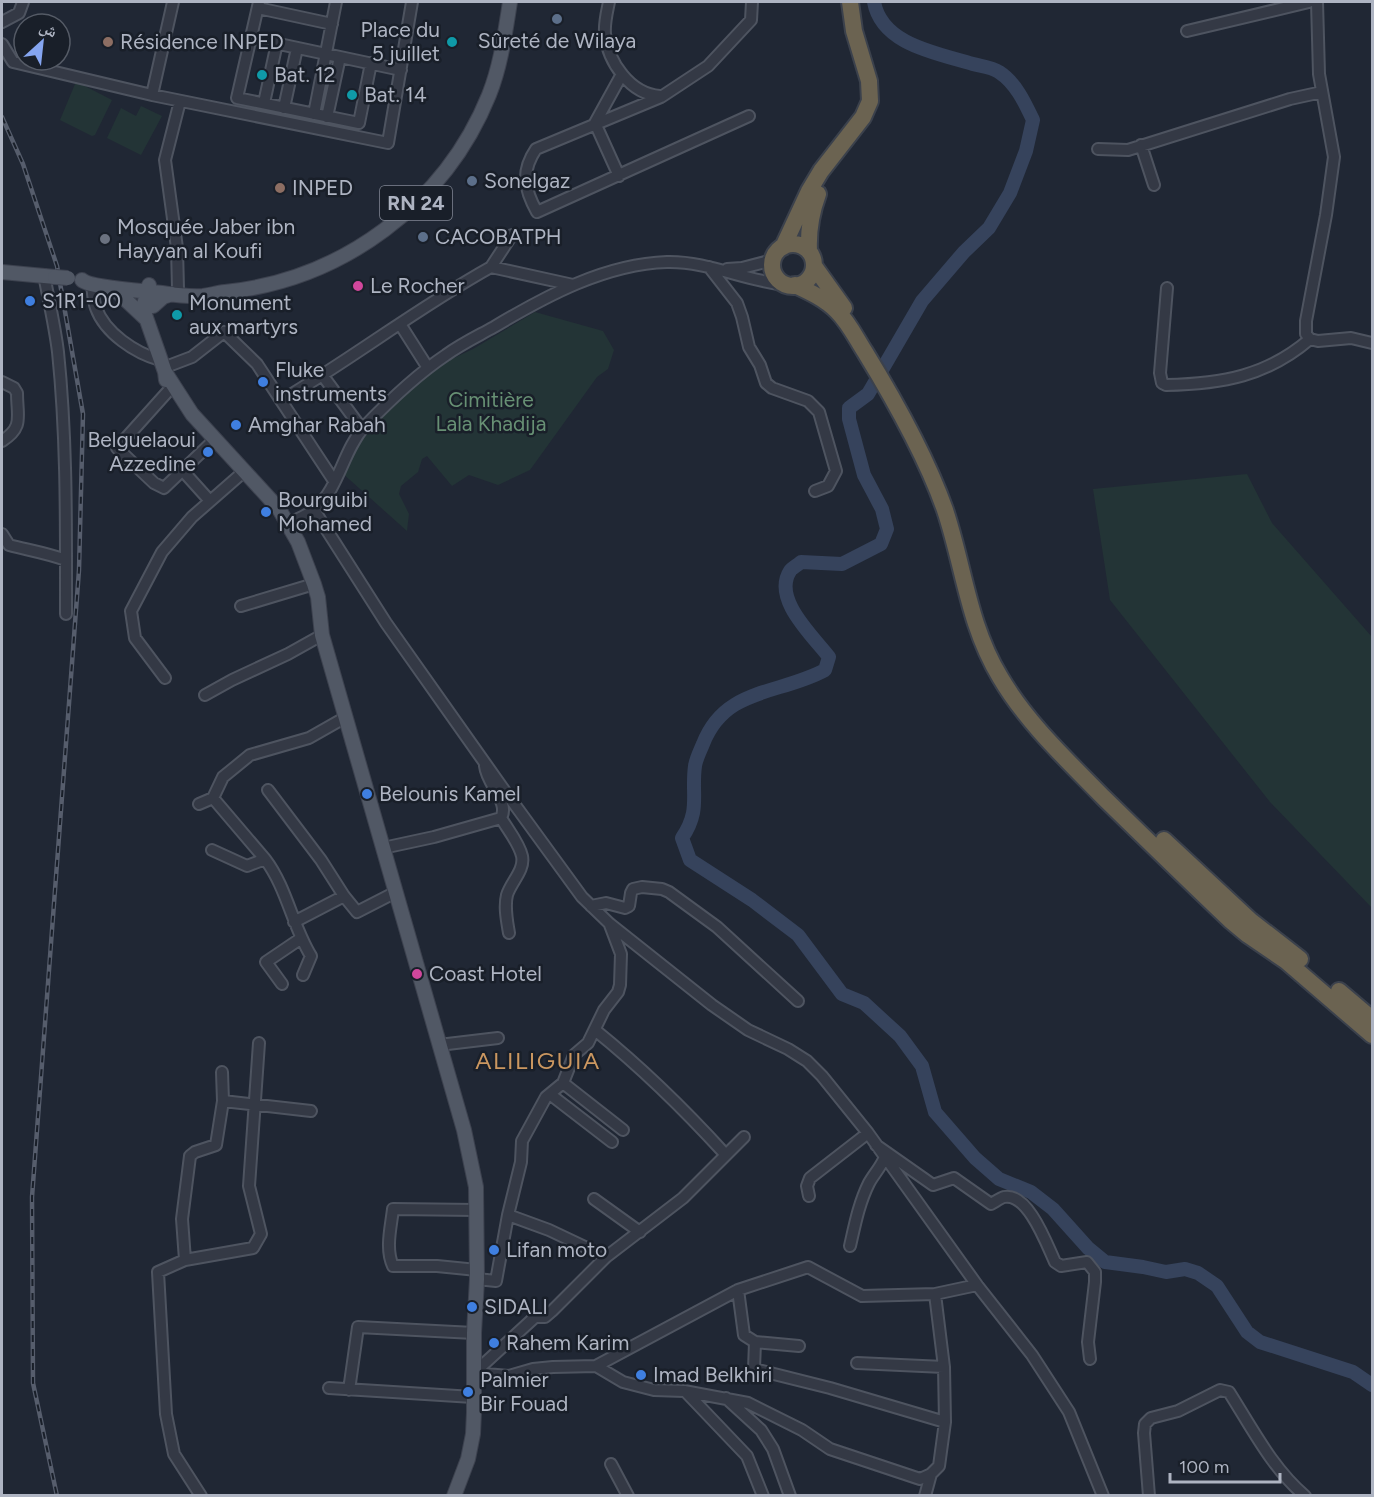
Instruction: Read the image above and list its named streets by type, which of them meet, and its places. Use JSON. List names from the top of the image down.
{
  "streets": {
    "main road": ["RN 24"]
  },
  "districts": ["ALILIGUIA"],
  "parks": ["Cimitière Lala Khadija"],
  "places": [
    "Sûreté de Wilaya",
    "Résidence INPED",
    "Place du 5 juillet",
    "Bat. 12",
    "Bat. 14",
    "Sonelgaz",
    "INPED",
    "CACOBATPH",
    "Mosquée Jaber ibn Hayyan al Koufi",
    "Le Rocher",
    "S1R1-00",
    "Monument aux martyrs",
    "Fluke instruments",
    "Amghar Rabah",
    "Belguelaoui Azzedine",
    "Bourguibi Mohamed",
    "Belounis Kamel",
    "Coast Hotel",
    "Lifan moto",
    "SIDALI",
    "Rahem Karim",
    "Imad Belkhiri",
    "Palmier Bir Fouad"
  ],
  "scale_bar": "100 m",
  "north": "top right"
}
